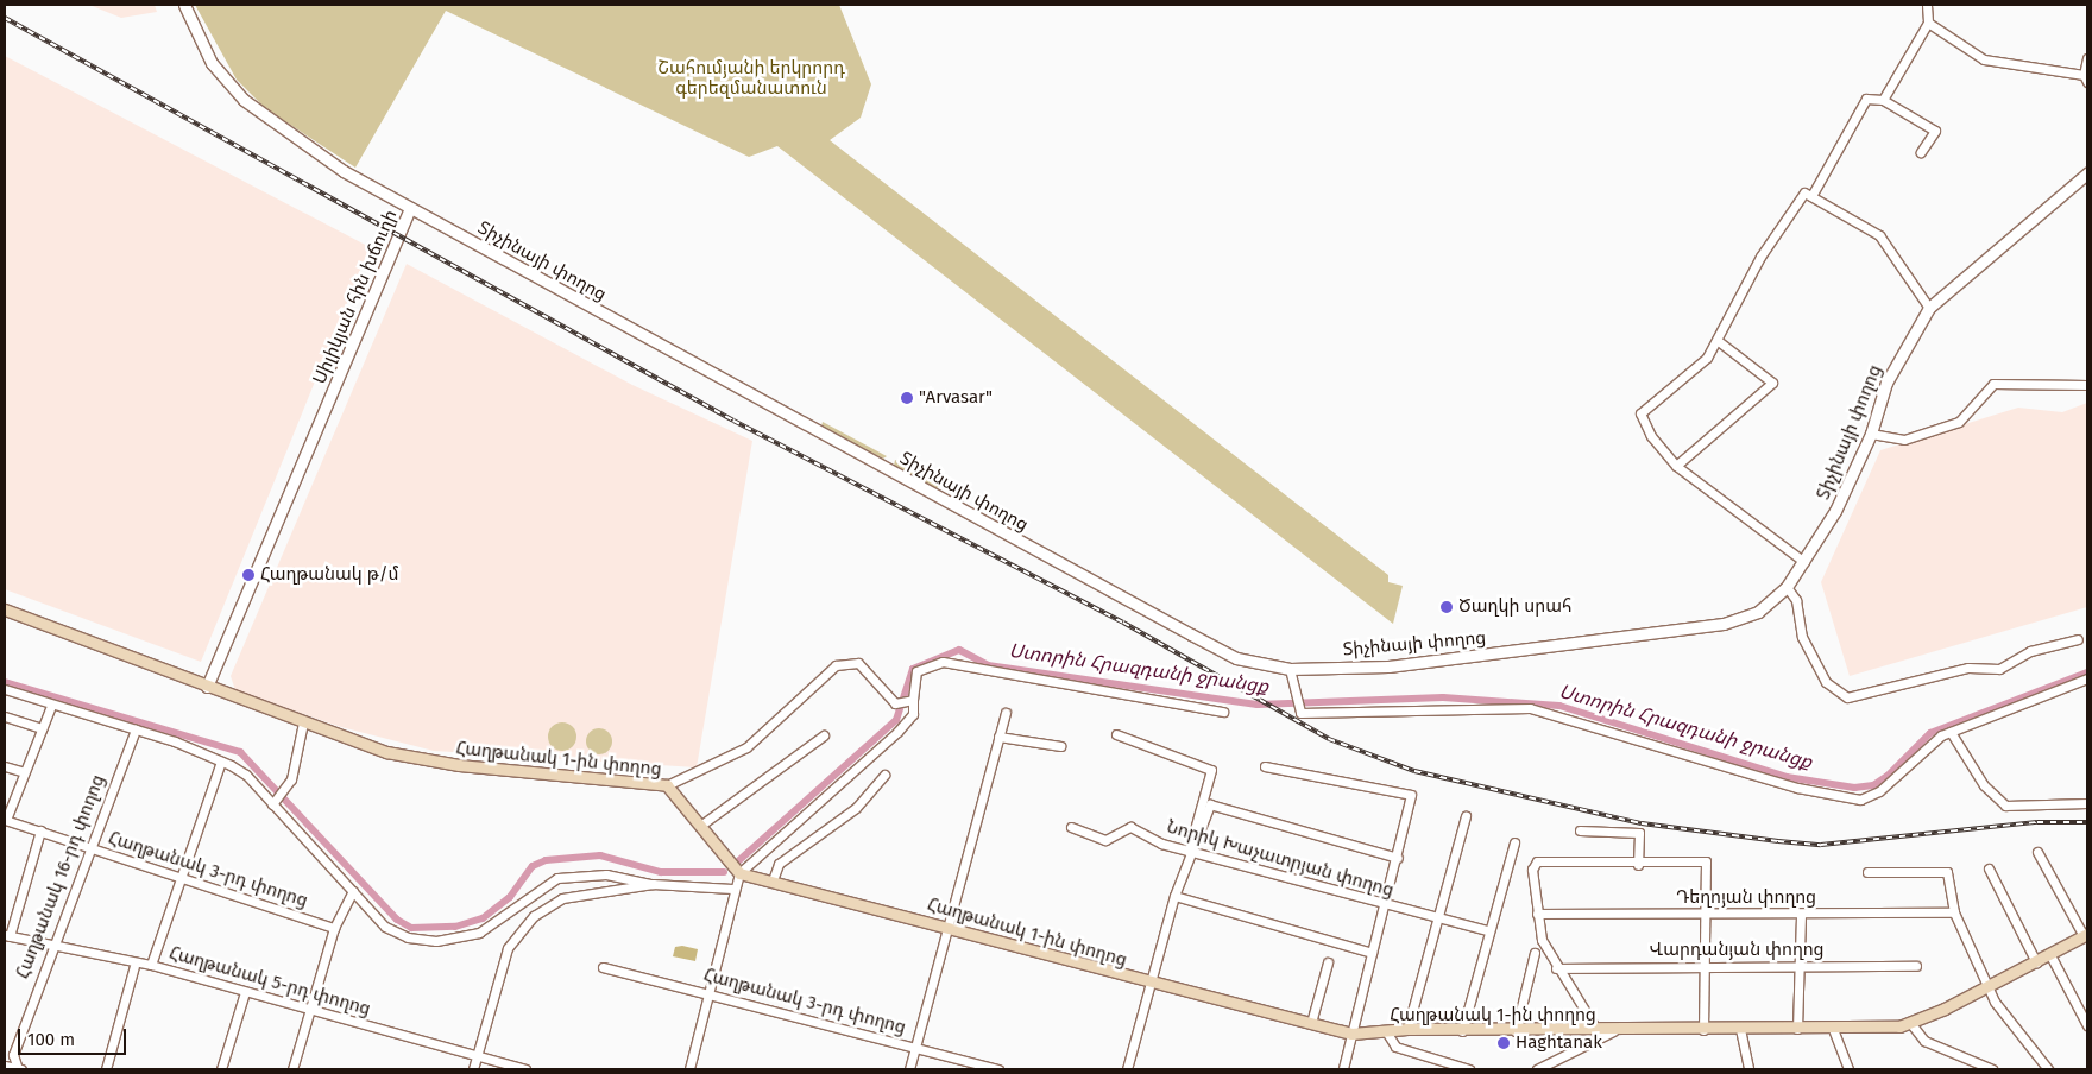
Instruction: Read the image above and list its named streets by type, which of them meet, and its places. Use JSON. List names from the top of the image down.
{
  "streets": {
    "main road": ["Հաղթանակ 1-ին փողոց"],
    "street": [
      "Տիչինայի փողոց",
      "Սիլիկյան հին խճուղի",
      "Նորիկ Խաչատրյան փողոց",
      "Հաղթանակ 3-րդ փողոց",
      "Հաղթանակ 16-րդ փողոց",
      "Դեղոյան փողոց",
      "Վարդանյան փողոց",
      "Հաղթանակ 5-րդ փողոց"
    ]
  },
  "crossings": [
    ["Տիչինայի փողոց", "Սիլիկյան հին խճուղի"],
    ["Սիլիկյան հին խճուղի", "Հաղթանակ 1-ին փողոց"],
    ["Հաղթանակ 3-րդ փողոց", "Հաղթանակ 16-րդ փողոց"],
    ["Հաղթանակ 16-րդ փողոց", "Հաղթանակ 5-րդ փողոց"]
  ],
  "water": ["Ստորին Հրազդանի ջրանցք"],
  "parks": ["Շահումյանի երկրորդ գերեզմանատուն"],
  "places": [
    "\"Arvasar\"",
    "Հաղթանակ թ/մ",
    "Ծաղկի սրահ",
    "Haghtanak"
  ],
  "scale_bar": "100 m"
}
